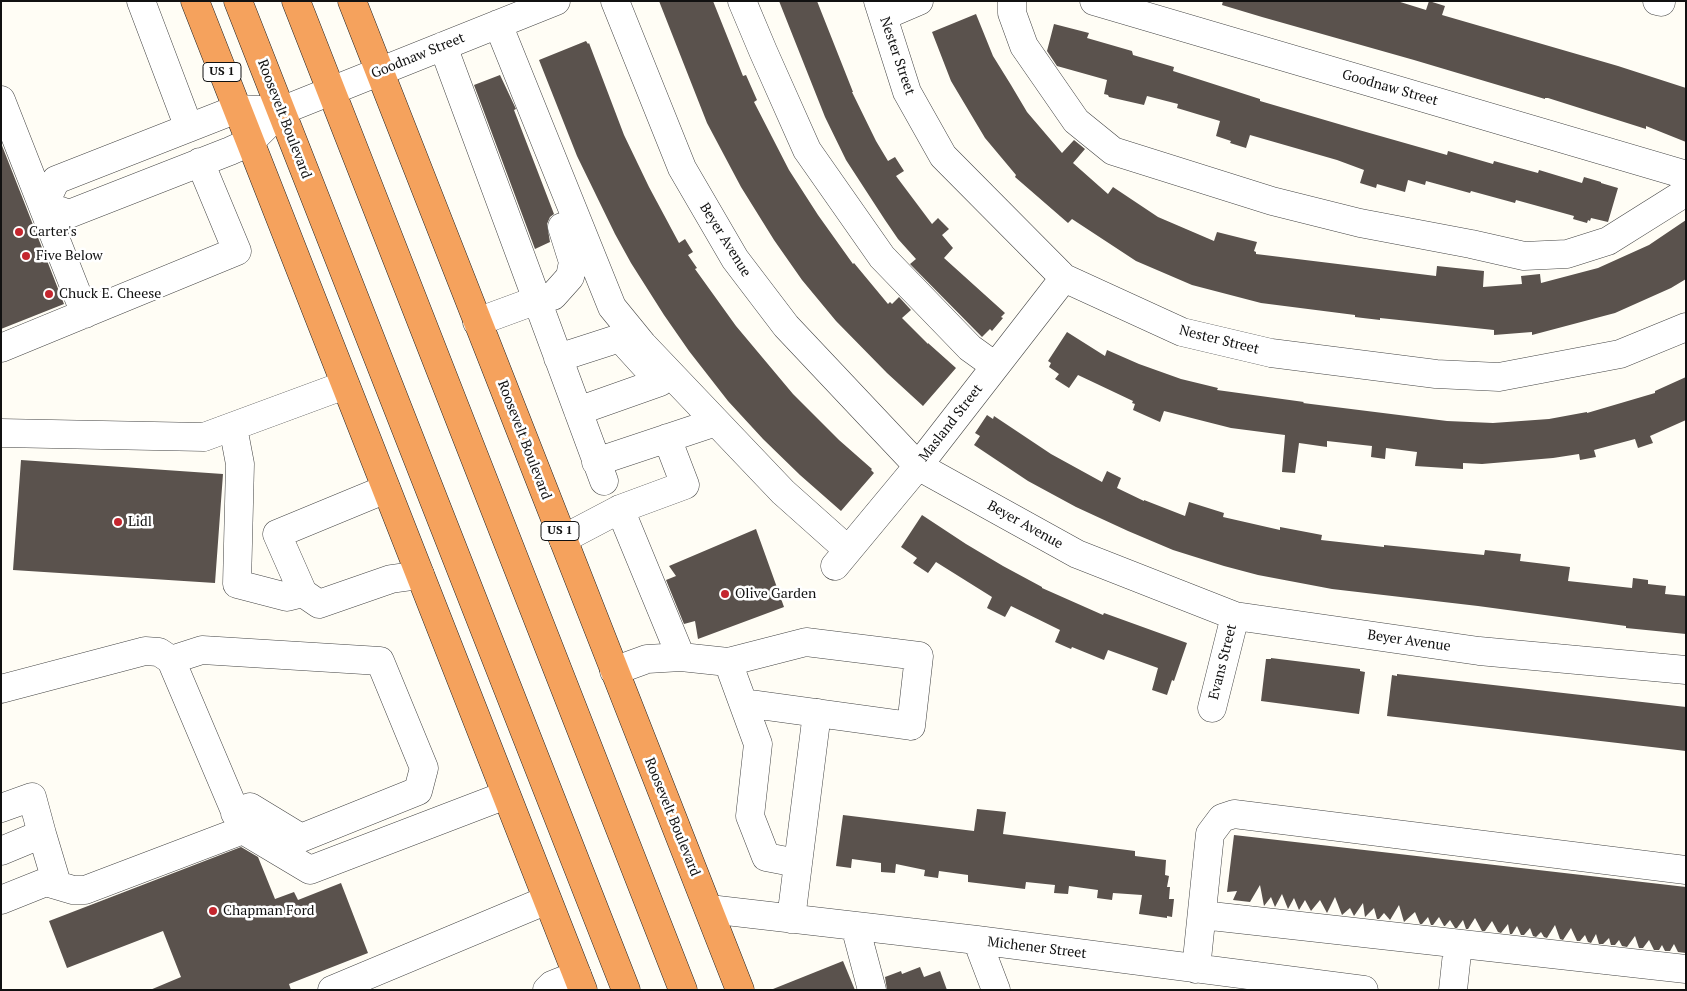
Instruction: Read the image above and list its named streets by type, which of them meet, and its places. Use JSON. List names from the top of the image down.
{
  "streets": {
    "highway": ["US 1", "Roosevelt Boulevard"],
    "street": [
      "Goodnaw Street",
      "Nester Street",
      "Beyer Avenue",
      "Masland Street",
      "Evans Street",
      "Michener Street"
    ]
  },
  "crossings": [
    ["Goodnaw Street", "US 1"],
    ["Goodnaw Street", "Roosevelt Boulevard"],
    ["Nester Street", "Masland Street"],
    ["Roosevelt Boulevard", "Michener Street"],
    ["Beyer Avenue", "Masland Street"],
    ["Beyer Avenue", "Evans Street"]
  ],
  "places": [
    "Carter's",
    "Five Below",
    "Chuck E. Cheese",
    "Lidl",
    "Olive Garden",
    "Chapman Ford"
  ]
}
